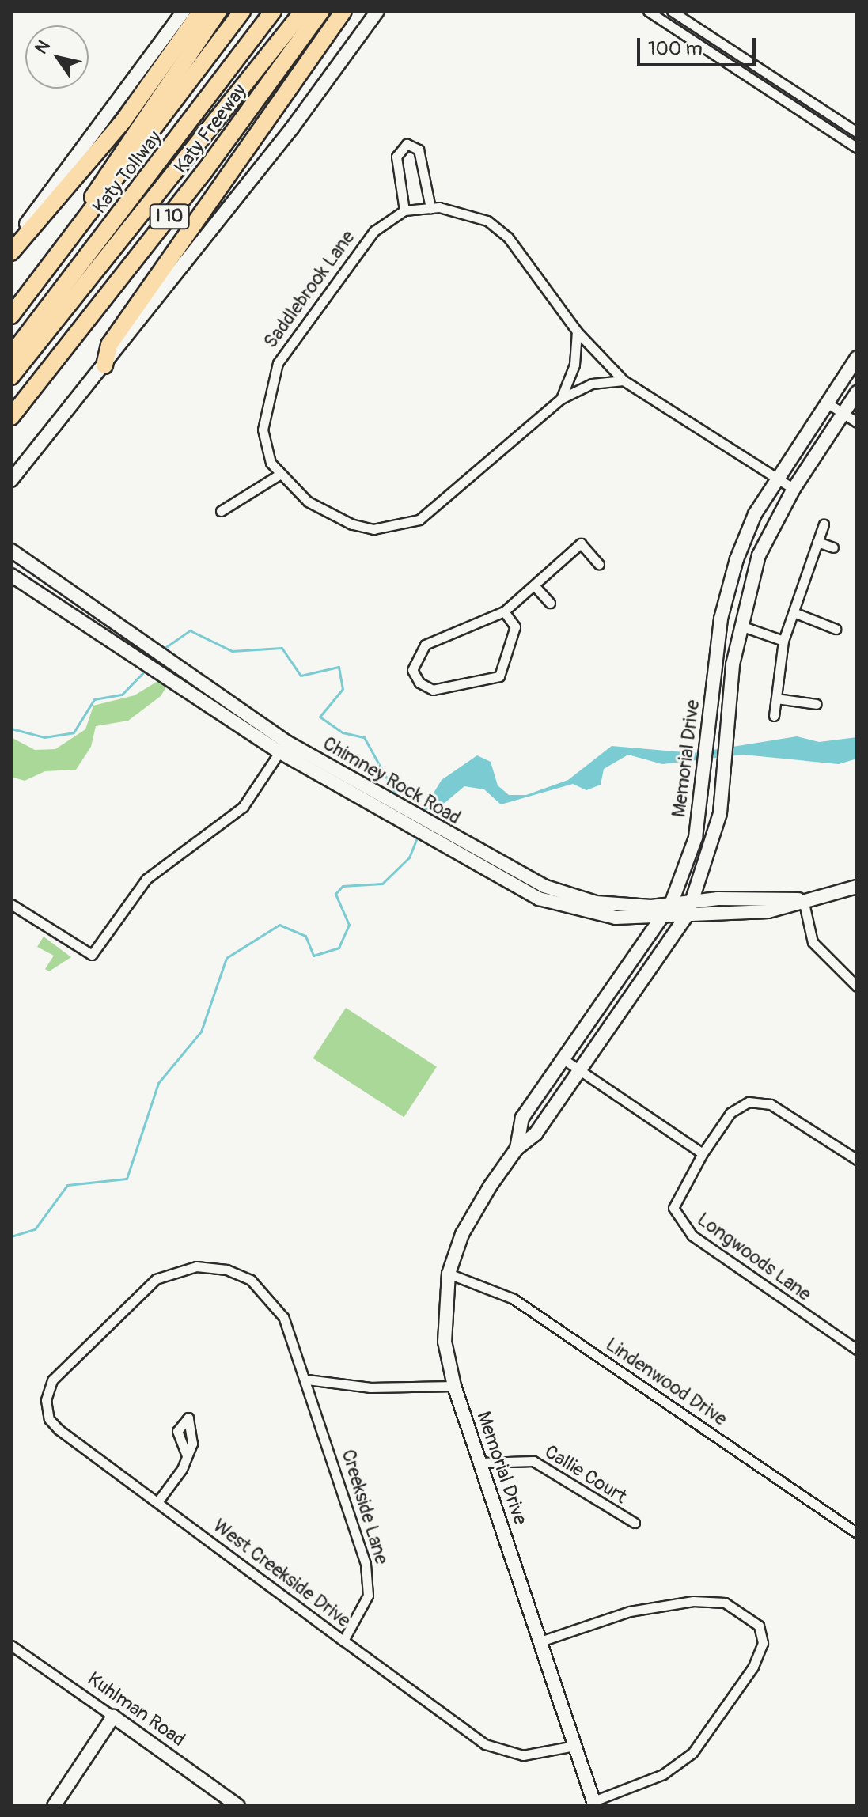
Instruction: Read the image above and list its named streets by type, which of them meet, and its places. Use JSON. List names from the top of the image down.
{
  "streets": {
    "highway": ["Katy Freeway", "Katy Tollway", "I 10"],
    "main road": ["Memorial Drive", "Chimney Rock Road", "Kuhlman Road"],
    "street": [
      "Saddlebrook Lane",
      "Longwoods Lane",
      "Lindenwood Drive",
      "Callie Court",
      "Creekside Lane",
      "West Creekside Drive"
    ]
  },
  "crossings": [
    ["Memorial Drive", "Chimney Rock Road"],
    ["Memorial Drive", "Lindenwood Drive"],
    ["Memorial Drive", "Callie Court"],
    ["Memorial Drive", "West Creekside Drive"],
    ["Creekside Lane", "West Creekside Drive"]
  ],
  "scale_bar": "100 m",
  "north": "top left"
}
